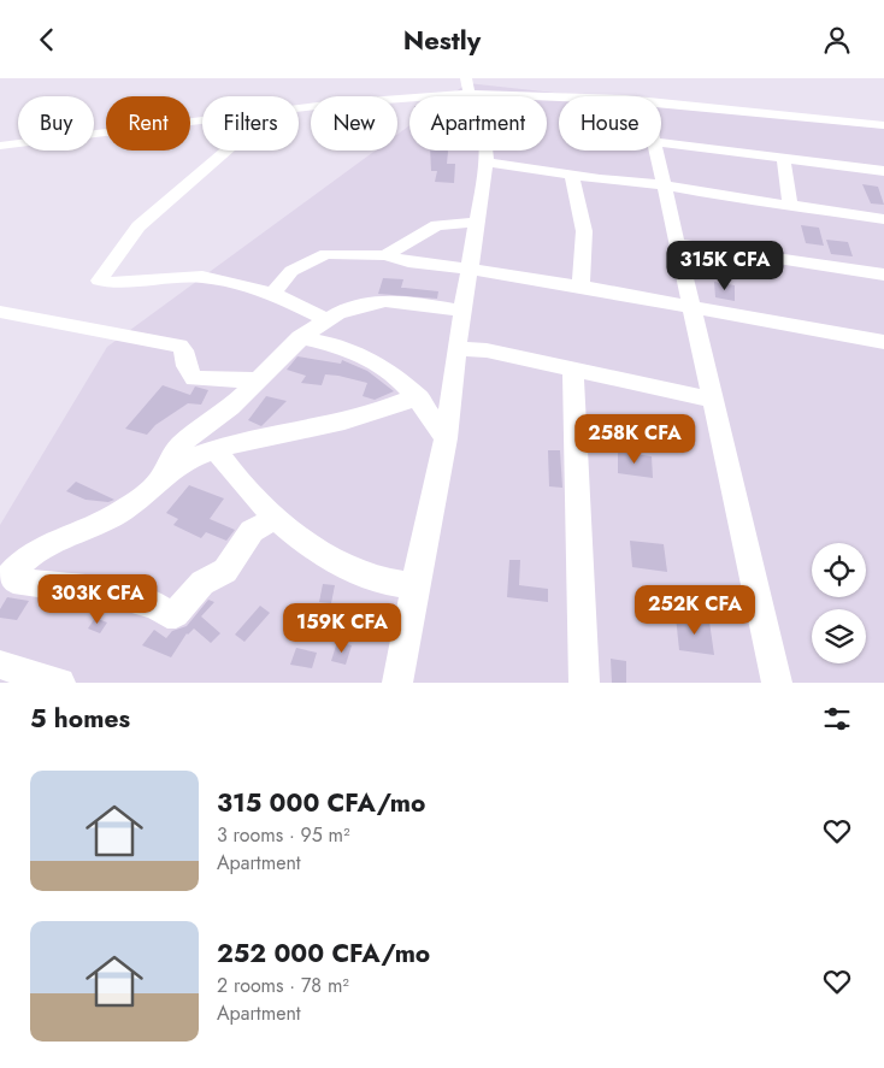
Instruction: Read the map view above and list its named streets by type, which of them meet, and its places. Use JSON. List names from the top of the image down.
{
  "page": {
    "header": "Nestly",
    "chip": [
      "Buy",
      "Rent",
      "Filters",
      "New",
      "Apartment",
      "House"
    ],
    "price": [
      "315K CFA",
      "258K CFA",
      "303K CFA",
      "252K CFA",
      "159K CFA"
    ],
    "heading": "5 homes",
    "list": [
      {
        "name": "315 000 CFA/mo",
        "note": "3 rooms · 95 m² · Apartment"
      },
      {
        "name": "252 000 CFA/mo",
        "note": "2 rooms · 78 m² · Apartment"
      }
    ]
  }
}
